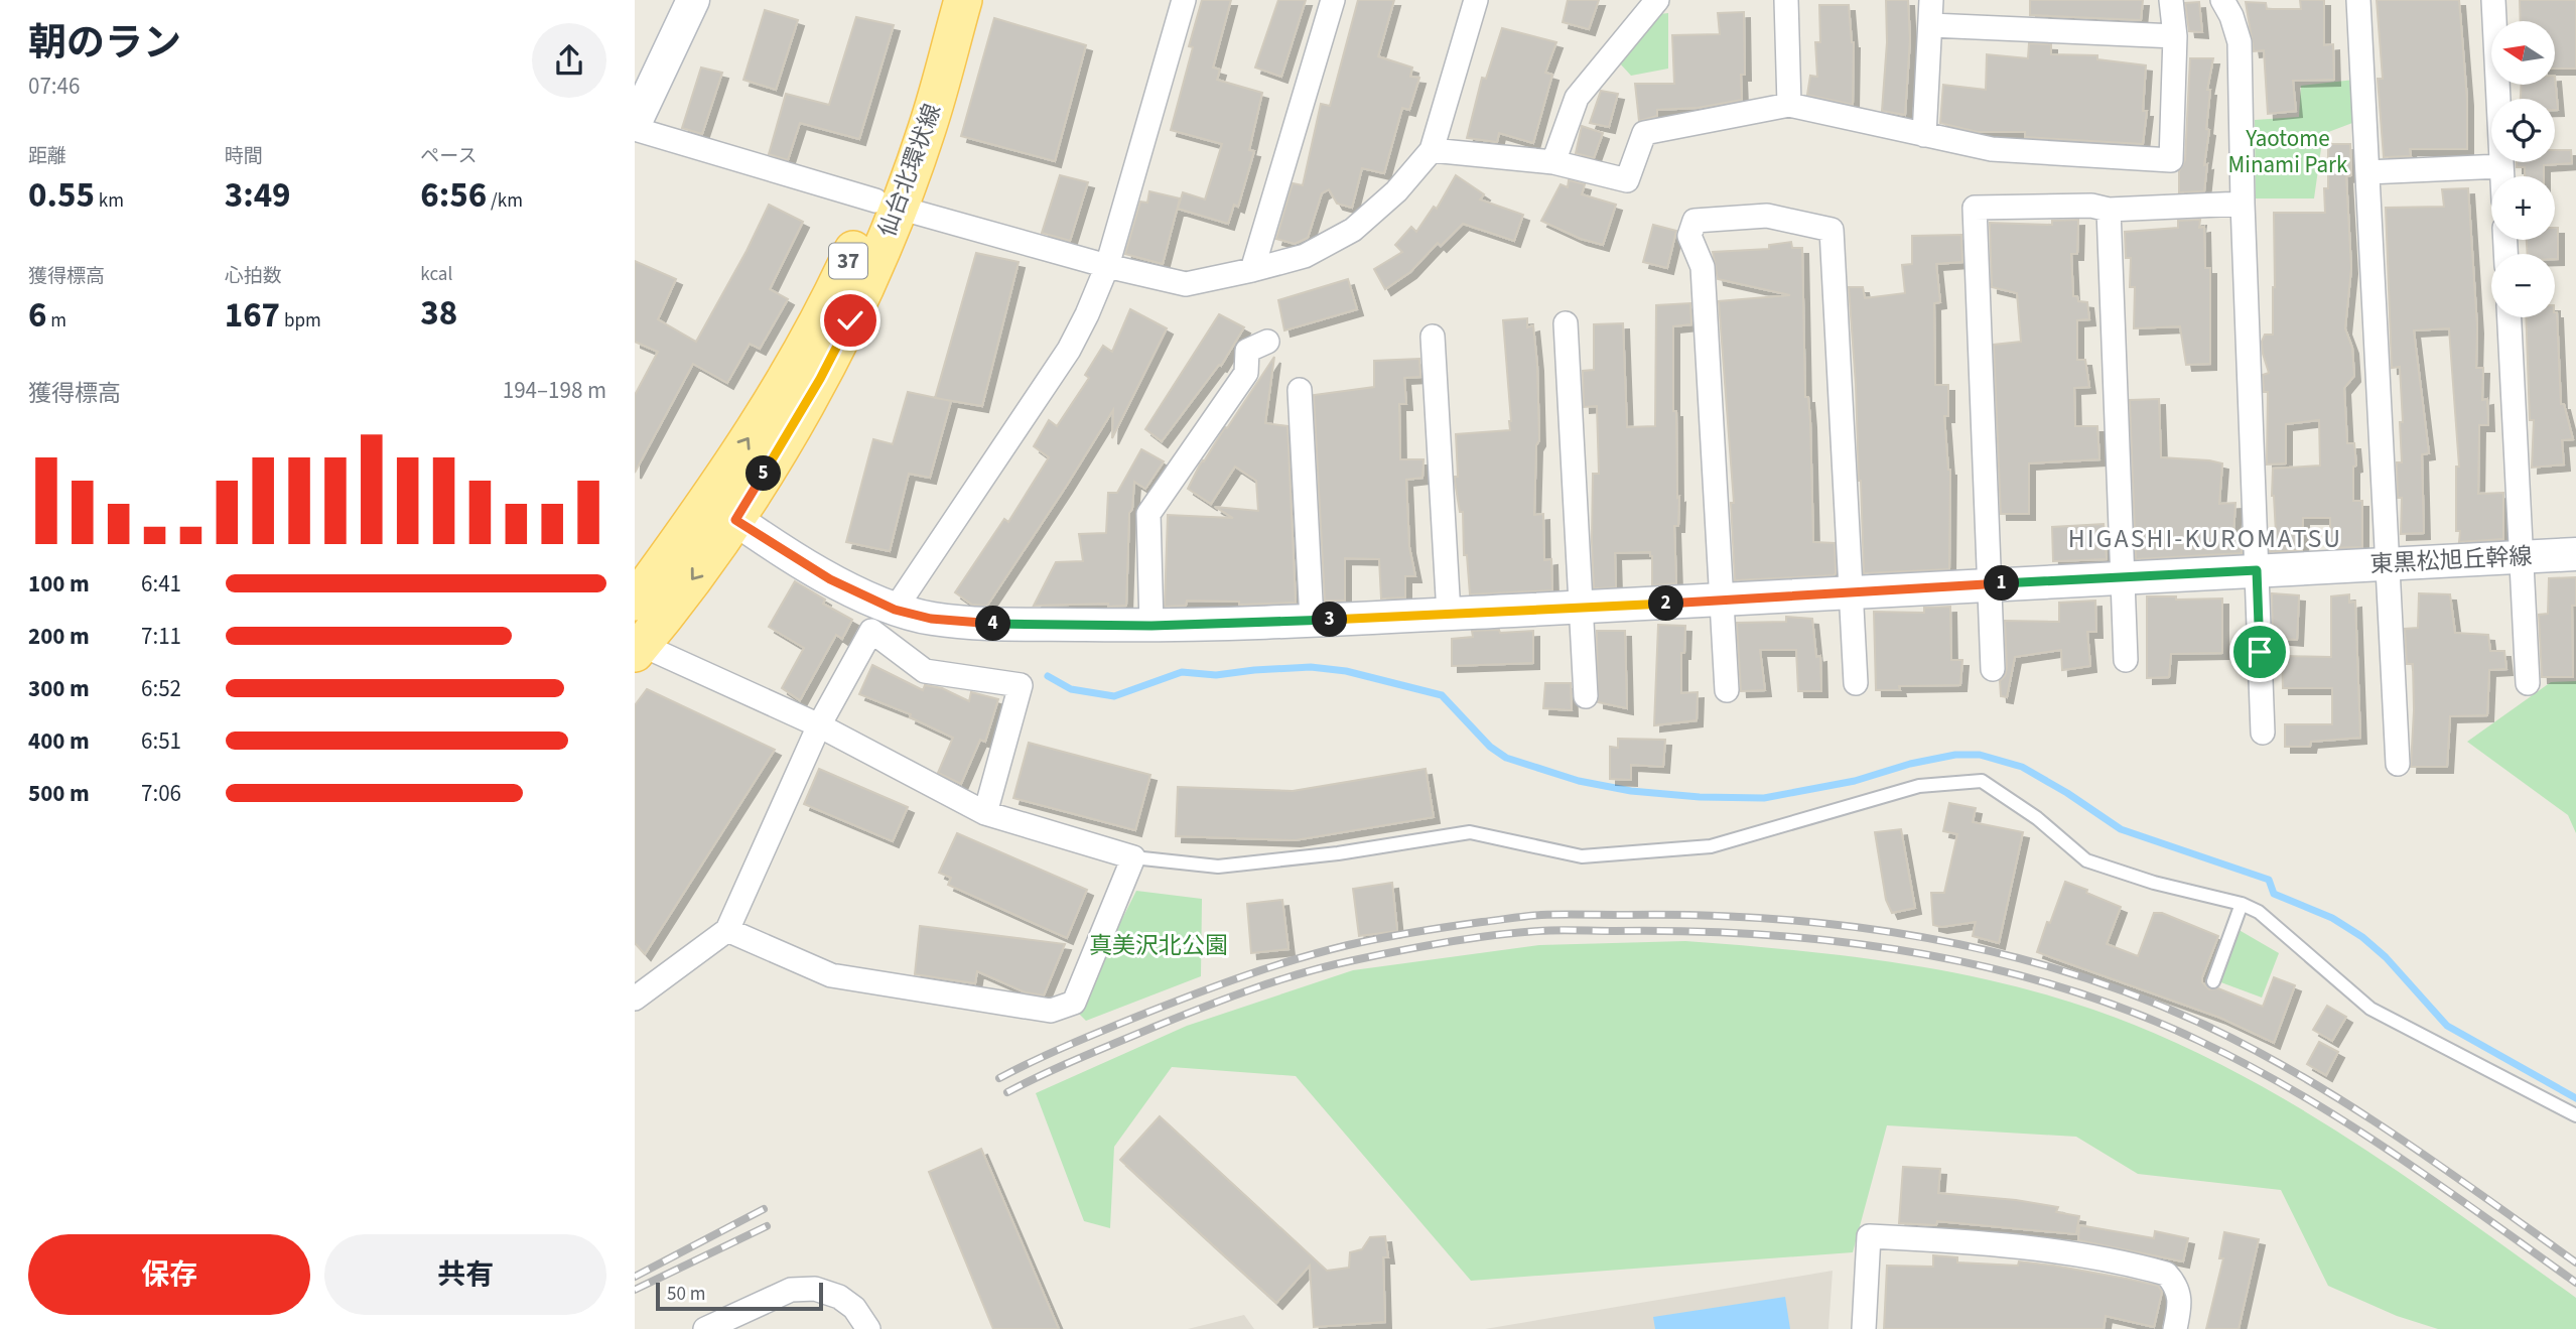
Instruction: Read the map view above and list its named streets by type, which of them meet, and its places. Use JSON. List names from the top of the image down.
{
  "streets": {
    "main road": ["仙台北環状線", "37"],
    "street": ["東黒松旭丘幹線"]
  },
  "crossings": [
    ["仙台北環状線", "東黒松旭丘幹線"]
  ],
  "districts": ["HIGASHI-KUROMATSU"],
  "parks": ["Yaotome Minami Park", "真美沢北公園"],
  "scale_bar": "50 m",
  "north": "left",
  "page": {
    "heading": ["朝のラン", "07:46"],
    "map_buttons": ["+", "−"],
    "stats": [
      ["距離", "0.55 km"],
      ["時間", "3:49"],
      ["ペース", "6:56 /km"],
      ["獲得標高", "6 m"],
      ["心拍数", "167 bpm"],
      ["kcal", "38"]
    ],
    "chart": ["獲得標高", "194–198 m"],
    "pins": [
      "5",
      "1",
      "2",
      "3",
      "4"
    ],
    "list": [
      {
        "name": "100 m",
        "note": "6:41"
      },
      {
        "name": "200 m",
        "note": "7:11"
      },
      {
        "name": "300 m",
        "note": "6:52"
      },
      {
        "name": "400 m",
        "note": "6:51"
      },
      {
        "name": "500 m",
        "note": "7:06"
      }
    ],
    "buttons": ["保存", "共有"],
    "scale": "50 m"
  }
}
